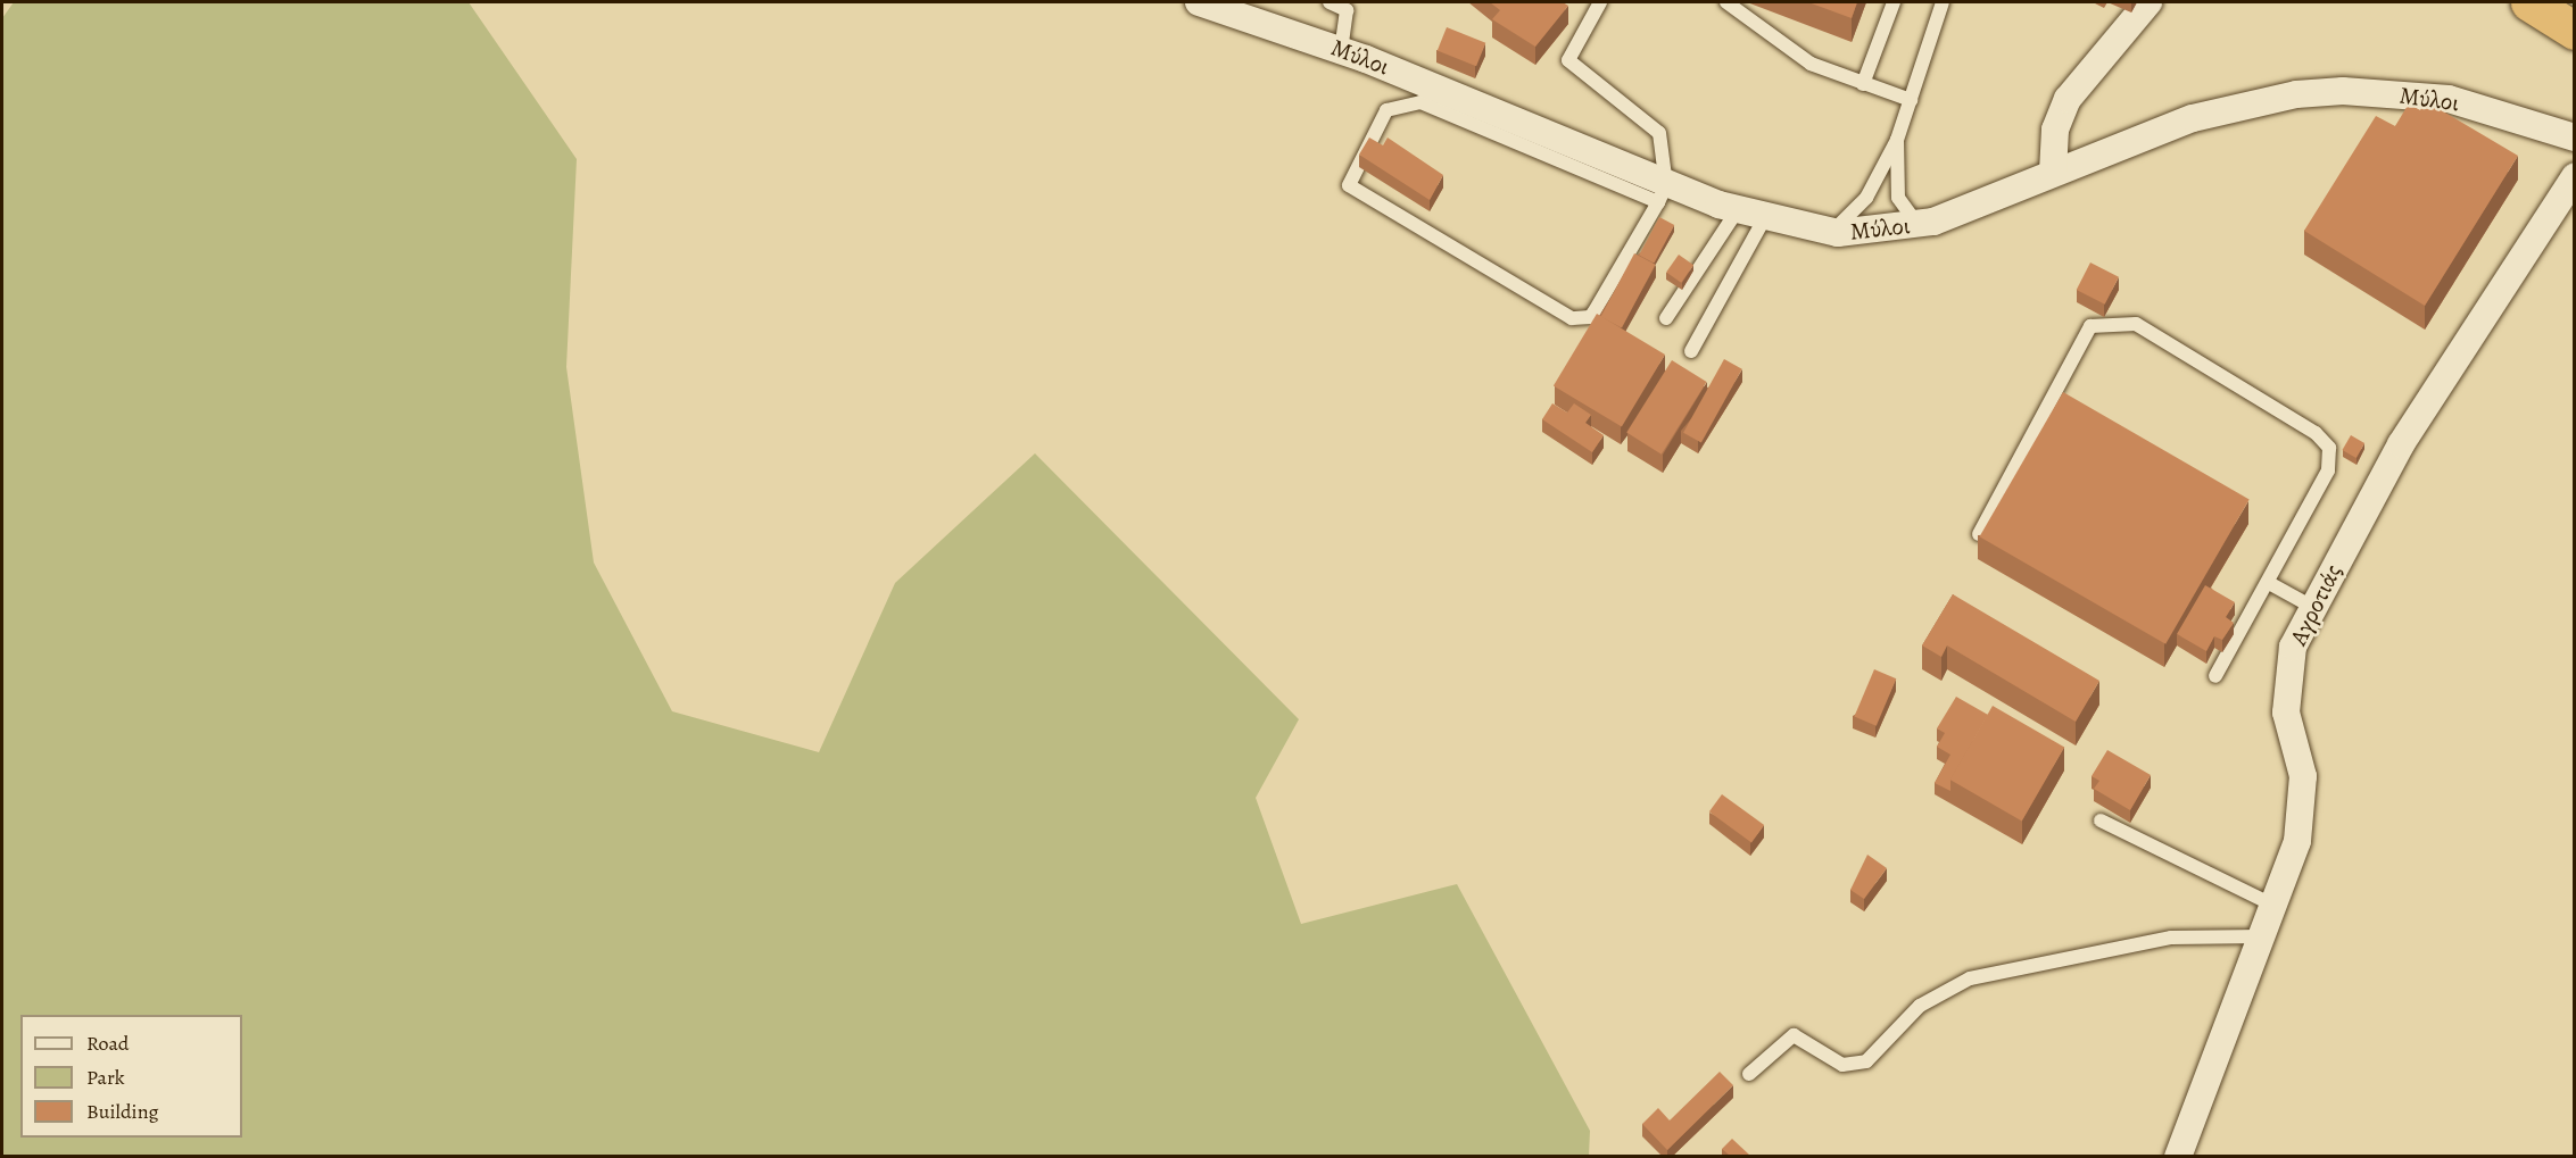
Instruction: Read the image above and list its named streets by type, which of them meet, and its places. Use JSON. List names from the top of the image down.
{
  "streets": {
    "street": ["Μύλοι", "Αγροτιάς"]
  },
  "legend": ["Road", "Park", "Building"]
}
